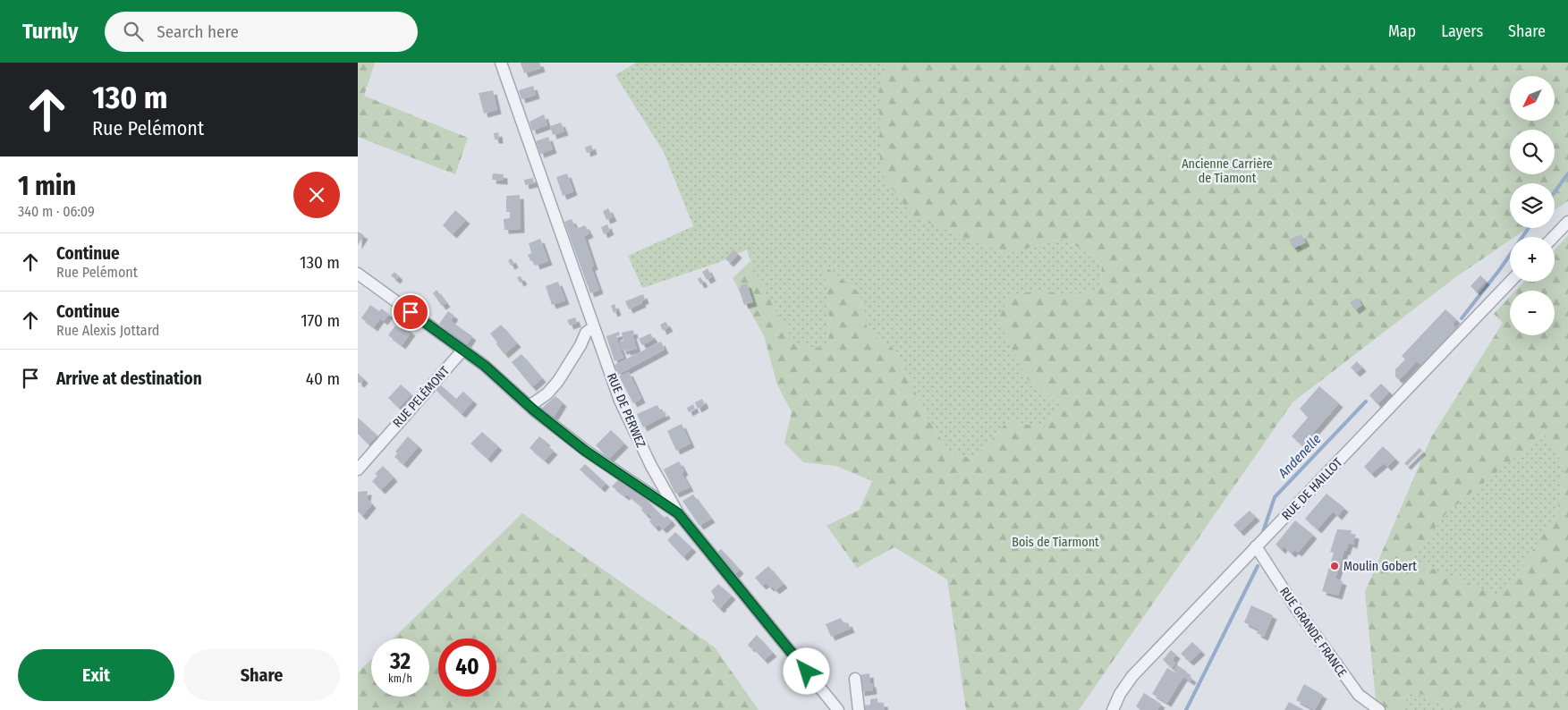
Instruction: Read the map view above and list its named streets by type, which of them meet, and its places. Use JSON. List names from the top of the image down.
{
  "streets": {
    "street": [
      "RUE PELÉMONT",
      "RUE DE PERWEZ",
      "RUE DE HAILLOT",
      "RUE GRANDE FRANCE"
    ]
  },
  "crossings": [
    ["RUE DE HAILLOT", "RUE GRANDE FRANCE"]
  ],
  "water": ["Andenelle"],
  "parks": ["Ancienne Carrière de Tiamont", "Bois de Tiarmont"],
  "places": ["Moulin Gobert"],
  "north": "bottom left",
  "page": {
    "header": "Turnly",
    "search": "Search here",
    "nav": ["Map", "Layers", "Share"],
    "turn": ["130 m", "Rue Pelémont"],
    "map_buttons": ["+", "−"],
    "heading": ["1 min", "340 m · 06:09"],
    "list": [
      {
        "name": "Continue",
        "note": "Rue Pelémont",
        "value": "130 m"
      },
      {
        "name": "Continue",
        "note": "Rue Alexis Jottard",
        "value": "170 m"
      },
      {
        "name": "Arrive at destination",
        "value": "40 m"
      }
    ],
    "speed": "32 km/h",
    "limit": "40",
    "buttons": ["Exit", "Share"]
  }
}
